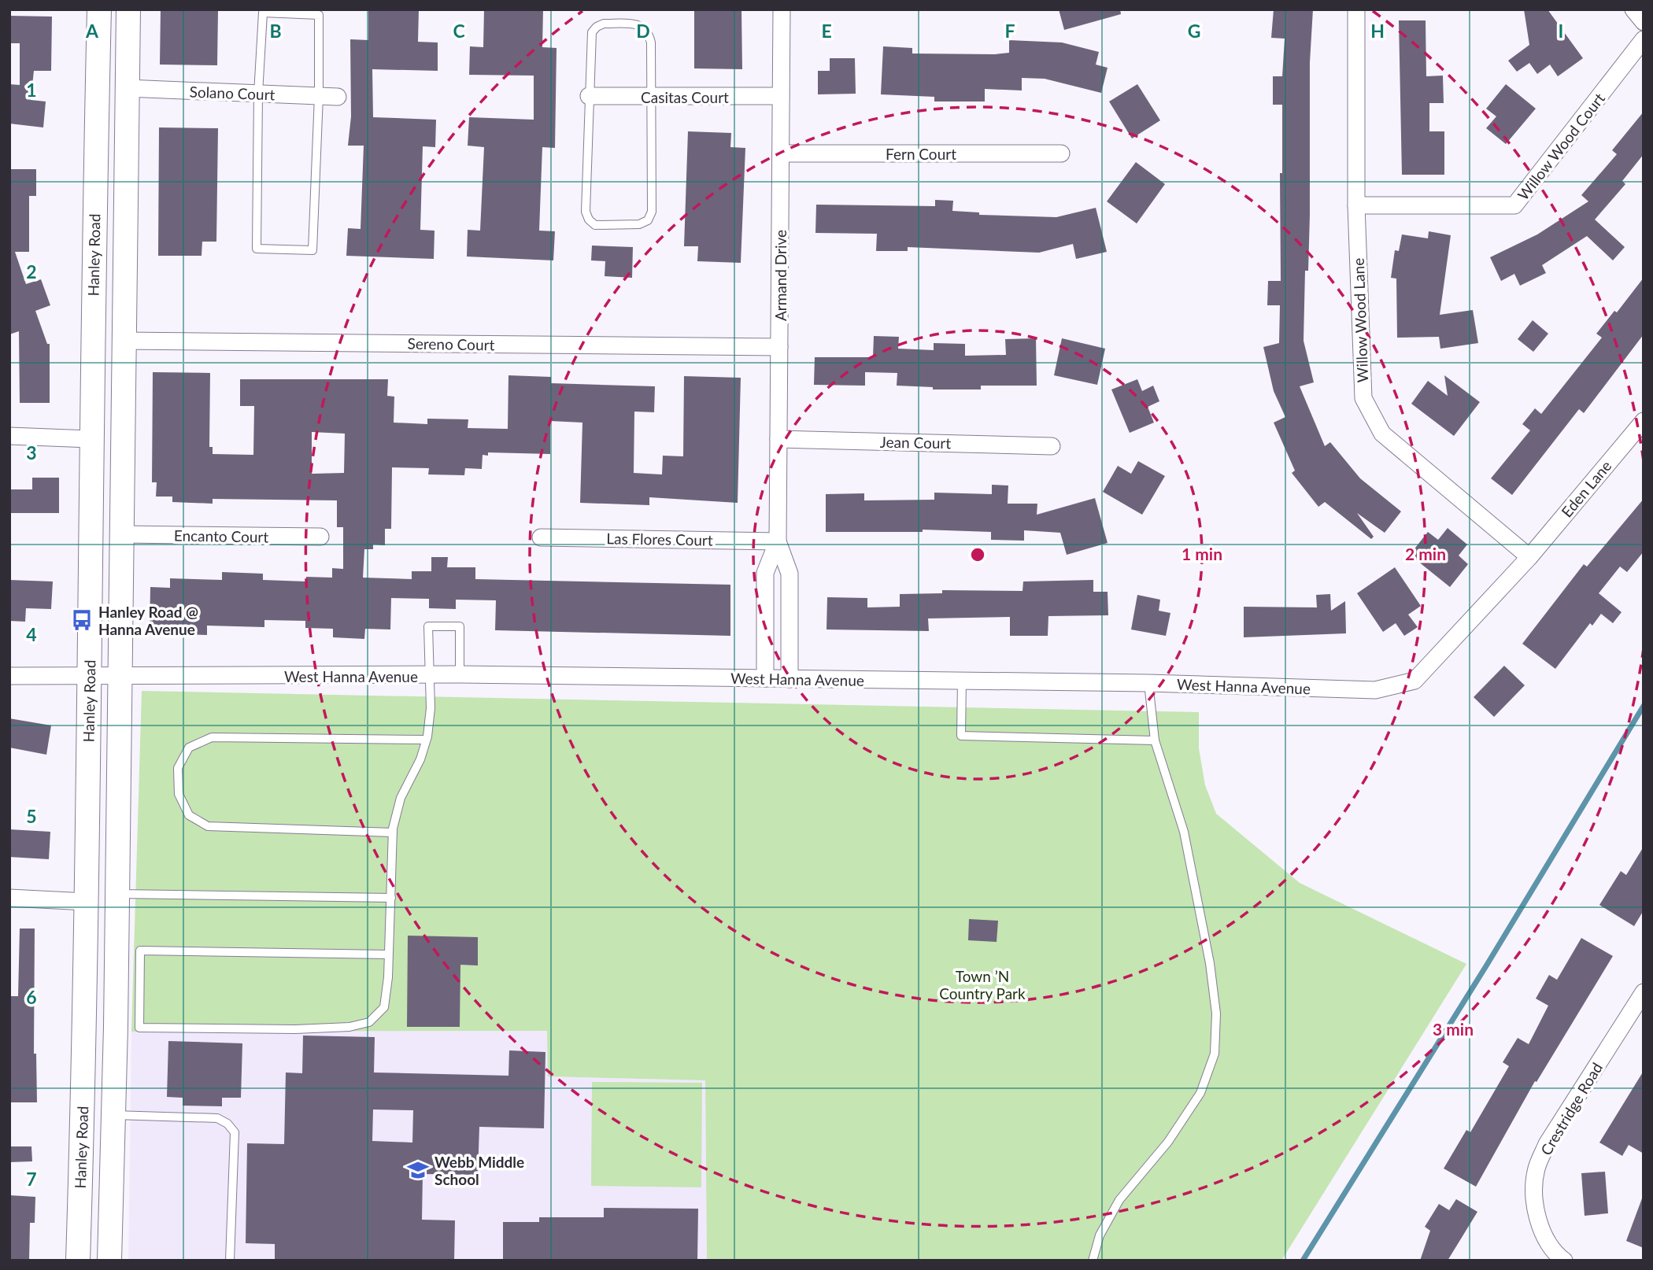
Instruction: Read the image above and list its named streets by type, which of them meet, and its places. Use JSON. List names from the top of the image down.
{
  "streets": {
    "main road": ["Hanley Road"],
    "street": [
      "Solano Court",
      "Casitas Court",
      "Willow Wood Court",
      "Fern Court",
      "Armand Drive",
      "Willow Wood Lane",
      "Sereno Court",
      "Jean Court",
      "Eden Lane",
      "Encanto Court",
      "Las Flores Court",
      "West Hanna Avenue",
      "Crestridge Road"
    ]
  },
  "crossings": [
    ["Solano Court", "Hanley Road"],
    ["Casitas Court", "Armand Drive"],
    ["Willow Wood Court", "Willow Wood Lane"],
    ["Fern Court", "Armand Drive"],
    ["Hanley Road", "Sereno Court"],
    ["Hanley Road", "Encanto Court"],
    ["Hanley Road", "West Hanna Avenue"],
    ["Armand Drive", "Sereno Court"],
    ["Armand Drive", "Jean Court"],
    ["Armand Drive", "Las Flores Court"],
    ["Armand Drive", "West Hanna Avenue"],
    ["Willow Wood Lane", "Eden Lane"],
    ["Willow Wood Lane", "West Hanna Avenue"],
    ["Eden Lane", "West Hanna Avenue"]
  ],
  "parks": ["Town ’N Country Park"],
  "places": {
    "bus stop": ["Hanley Road @ Hanna Avenue"],
    "school or university": ["Webb Middle School"]
  },
  "grid": {
    "columns": [
      "A",
      "B",
      "C",
      "D",
      "E",
      "F",
      "G",
      "H",
      "I"
    ],
    "rows": [
      "1",
      "2",
      "3",
      "4",
      "5",
      "6",
      "7"
    ]
  },
  "rings": ["1 min", "2 min", "3 min"]
}
